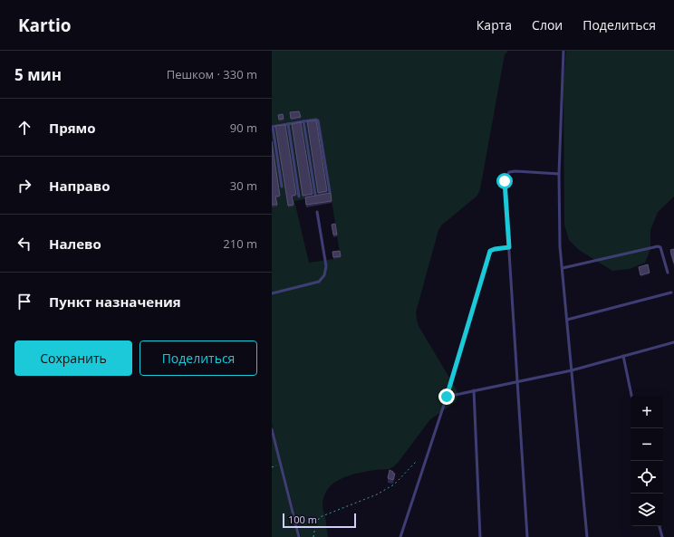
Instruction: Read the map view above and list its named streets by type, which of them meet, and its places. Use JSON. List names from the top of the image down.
{
  "scale_bar": "100 m",
  "page": {
    "header": "Kartio",
    "nav": ["Карта", "Слои", "Поделиться"],
    "heading": ["5 мин", "Пешком · 330 m"],
    "list": [
      ["Прямо", "90 m"],
      ["Направо", "30 m"],
      ["Налево", "210 m"],
      "Пункт назначения"
    ],
    "buttons": ["Сохранить", "Поделиться"],
    "map_buttons": ["+", "−"],
    "scale": "100 m"
  }
}
